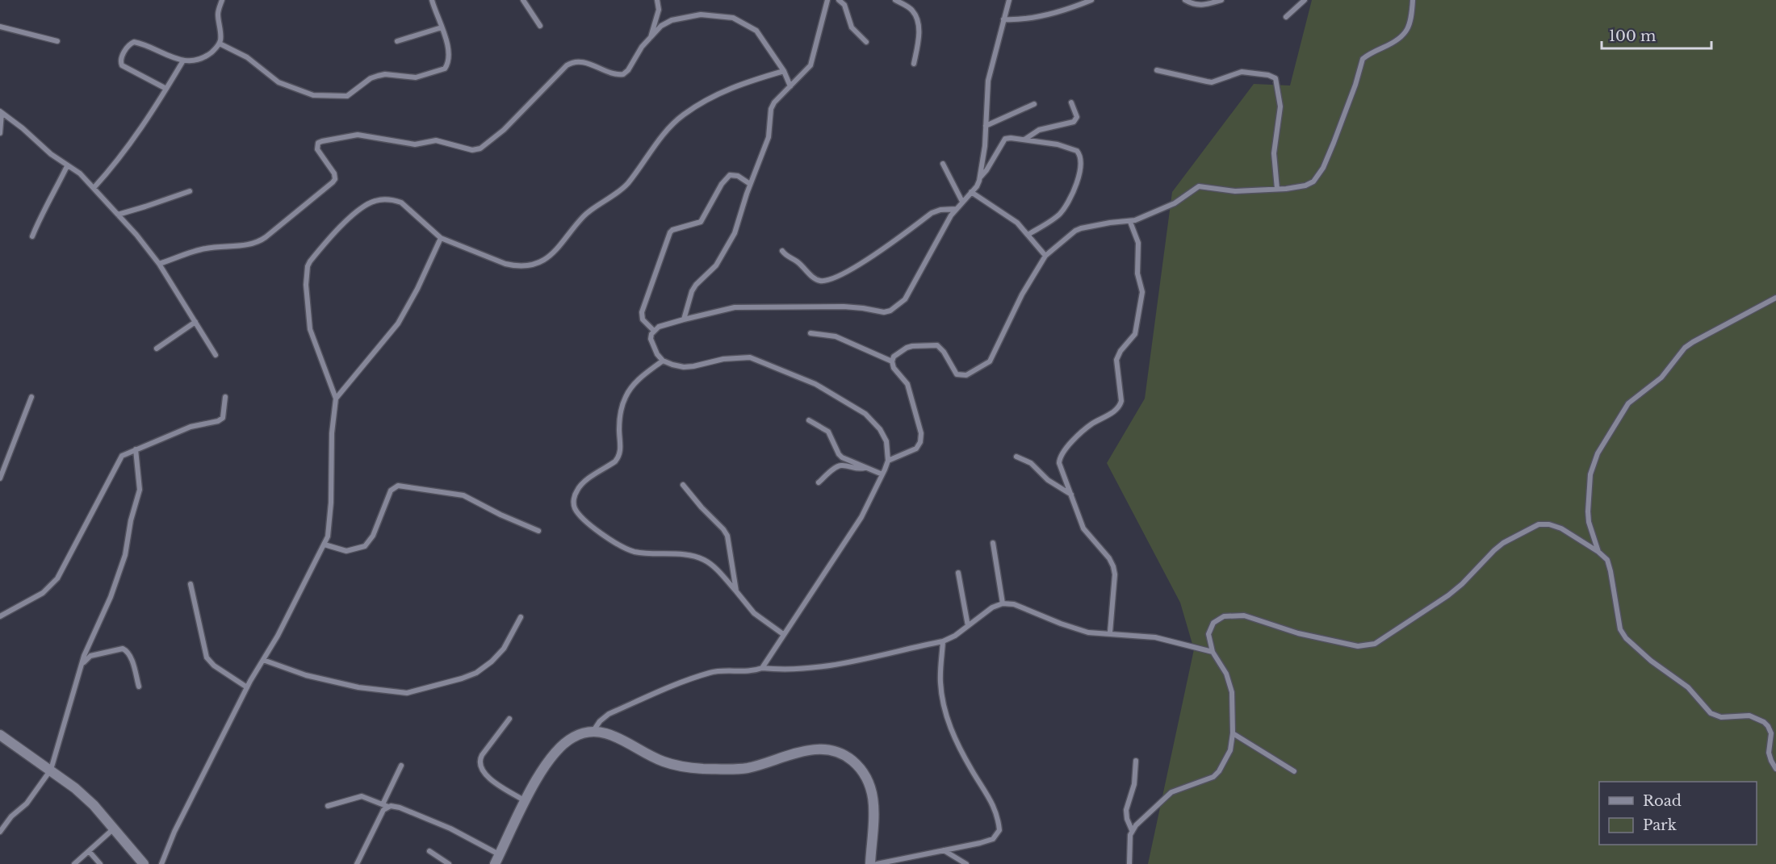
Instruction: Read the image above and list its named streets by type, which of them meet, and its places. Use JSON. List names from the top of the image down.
{
  "legend": ["Road", "Park"],
  "scale_bar": "100 m"
}
